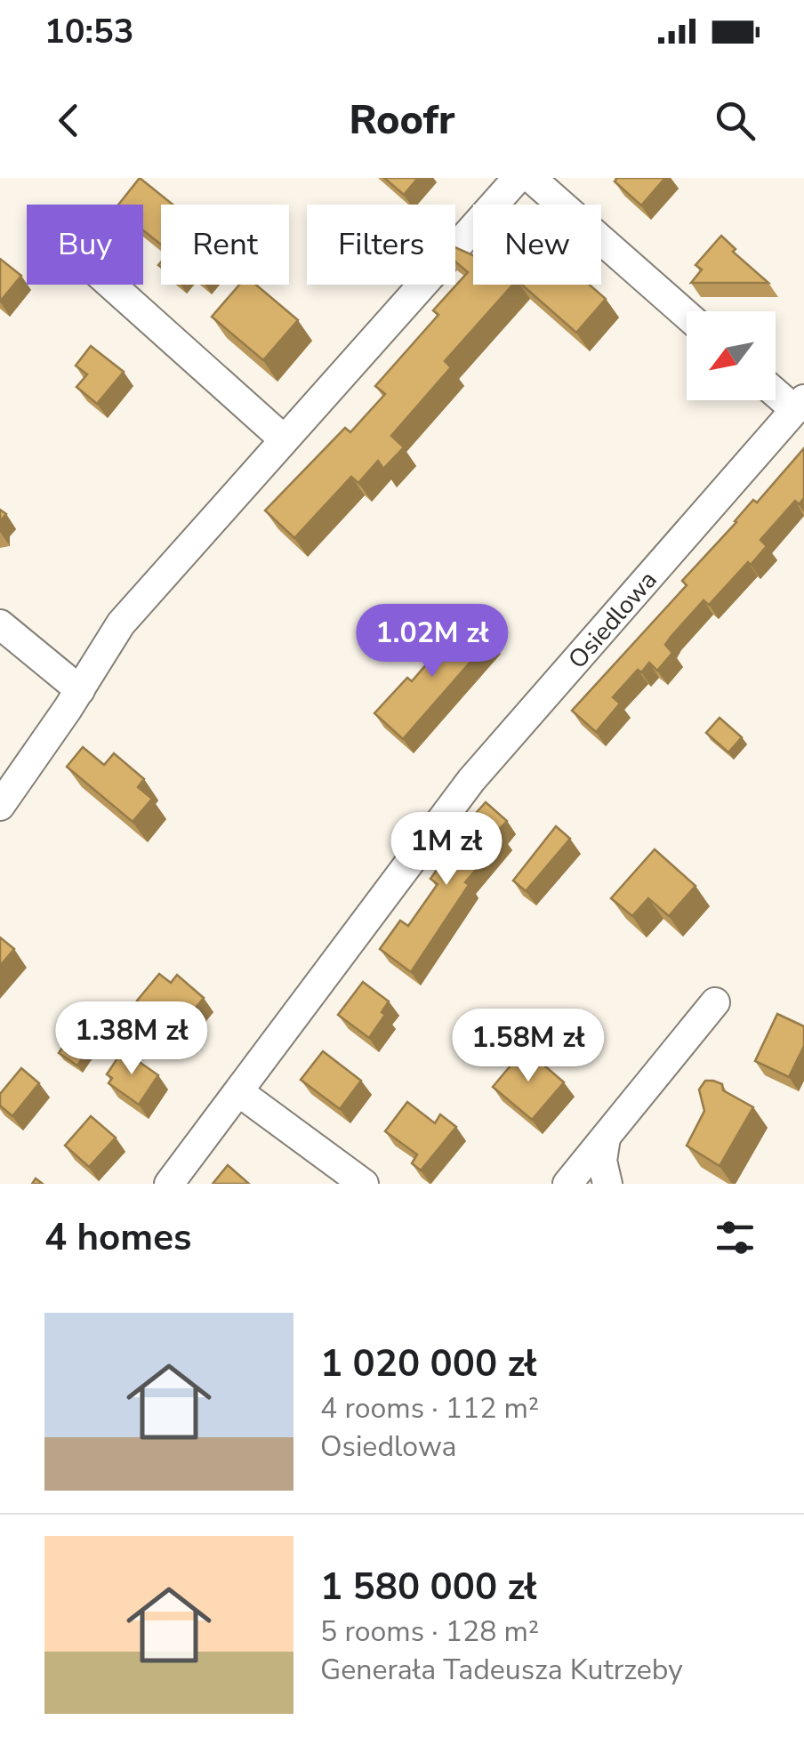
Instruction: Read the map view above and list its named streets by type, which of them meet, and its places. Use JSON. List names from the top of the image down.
{
  "streets": {
    "street": ["Osiedlowa"]
  },
  "north": "bottom left",
  "page": {
    "status": "10:53",
    "header": "Roofr",
    "chip": [
      "Buy",
      "Rent",
      "Filters",
      "New"
    ],
    "price": [
      "1.02M zł",
      "1M zł",
      "1.38M zł",
      "1.58M zł"
    ],
    "heading": "4 homes",
    "list": [
      {
        "name": "1 020 000 zł",
        "note": "4 rooms · 112 m² · Osiedlowa"
      },
      {
        "name": "1 580 000 zł",
        "note": "5 rooms · 128 m² · Generała Tadeusza Kutrzeby"
      }
    ]
  }
}
